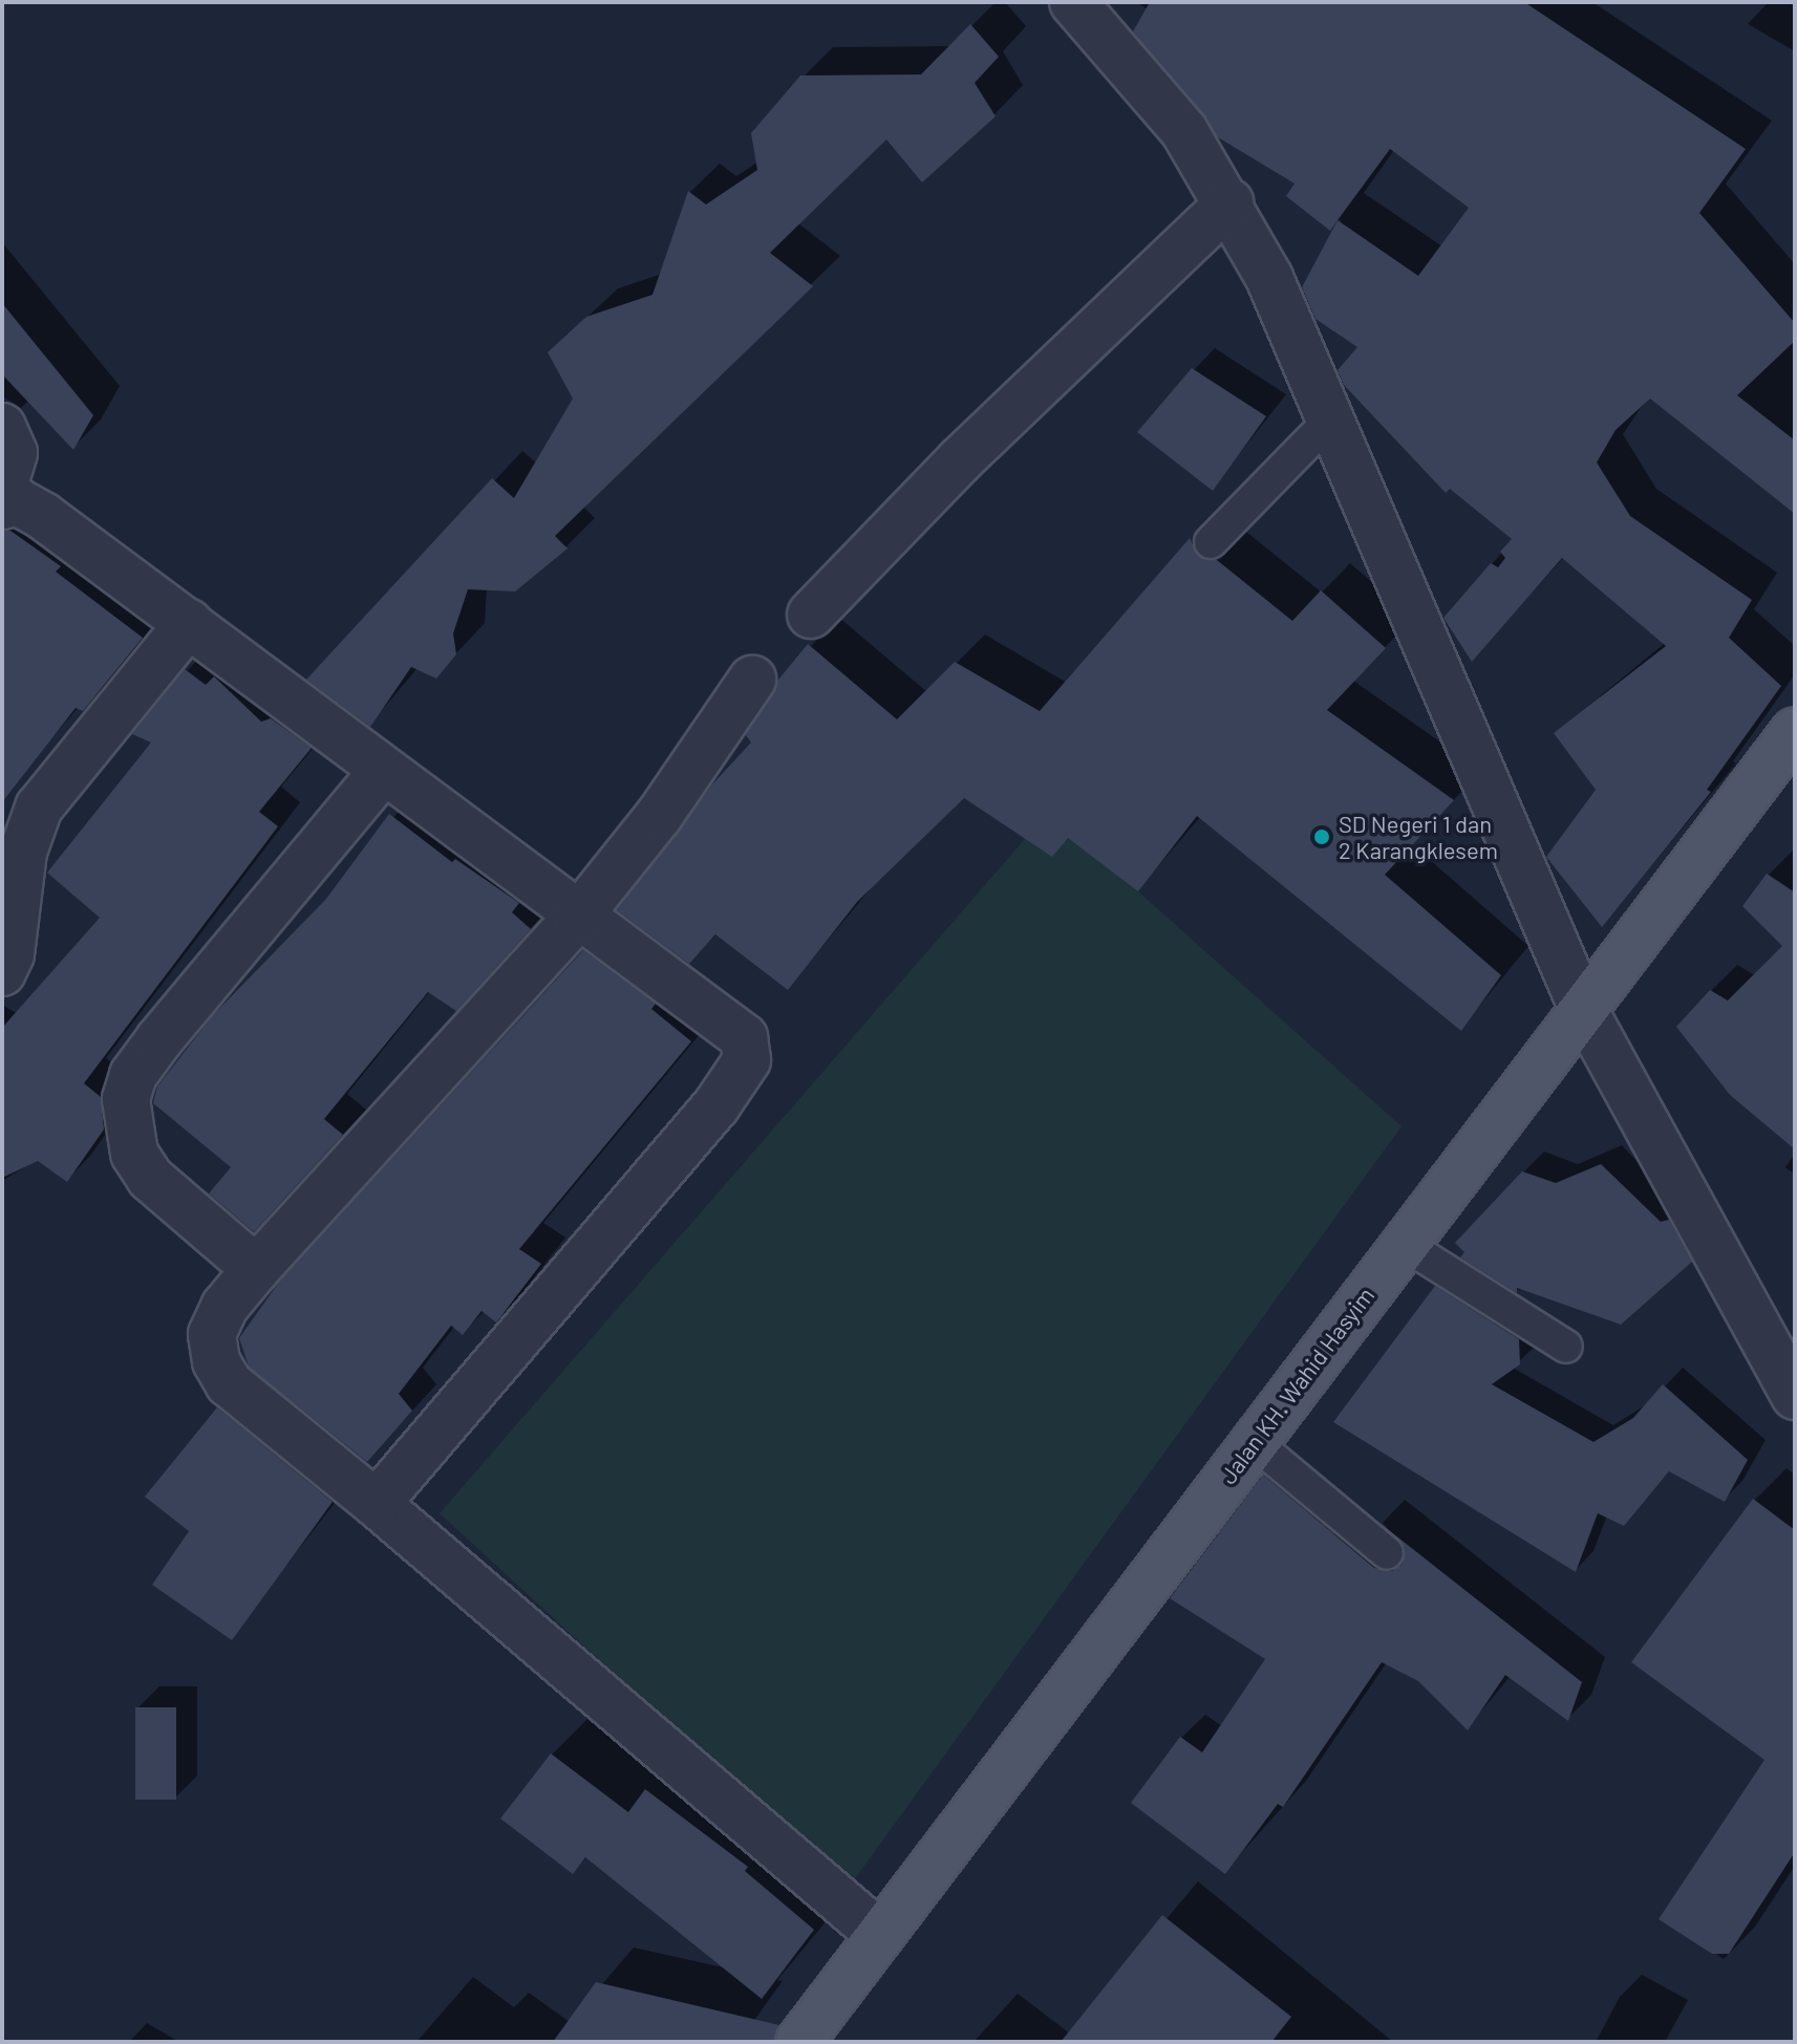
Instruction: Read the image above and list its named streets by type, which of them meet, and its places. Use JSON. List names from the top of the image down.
{
  "streets": {
    "main road": ["Jalan KH. Wahid Hasyim"]
  },
  "places": ["SD Negeri 1 dan 2 Karangklesem"]
}
